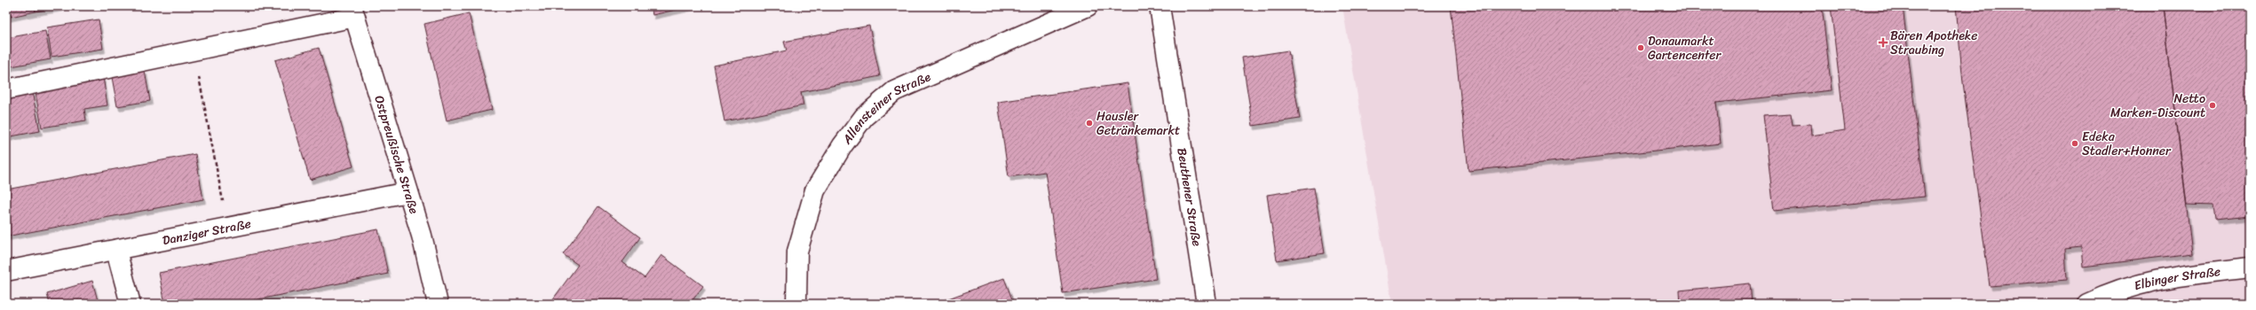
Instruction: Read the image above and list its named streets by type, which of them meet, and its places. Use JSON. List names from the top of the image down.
{
  "streets": {
    "street": [
      "Allensteiner Straße",
      "Ostpreußische Straße",
      "Beuthener Straße",
      "Danziger Straße",
      "Elbinger Straße"
    ]
  },
  "crossings": [
    ["Ostpreußische Straße", "Danziger Straße"]
  ],
  "places": {
    "health": ["Bären Apotheke Straubing"],
    "other": [
      "Donaumarkt Gartencenter",
      "Netto Marken-Discount",
      "Hausler Getränkemarkt",
      "Edeka Stadler+Honner"
    ]
  }
}
